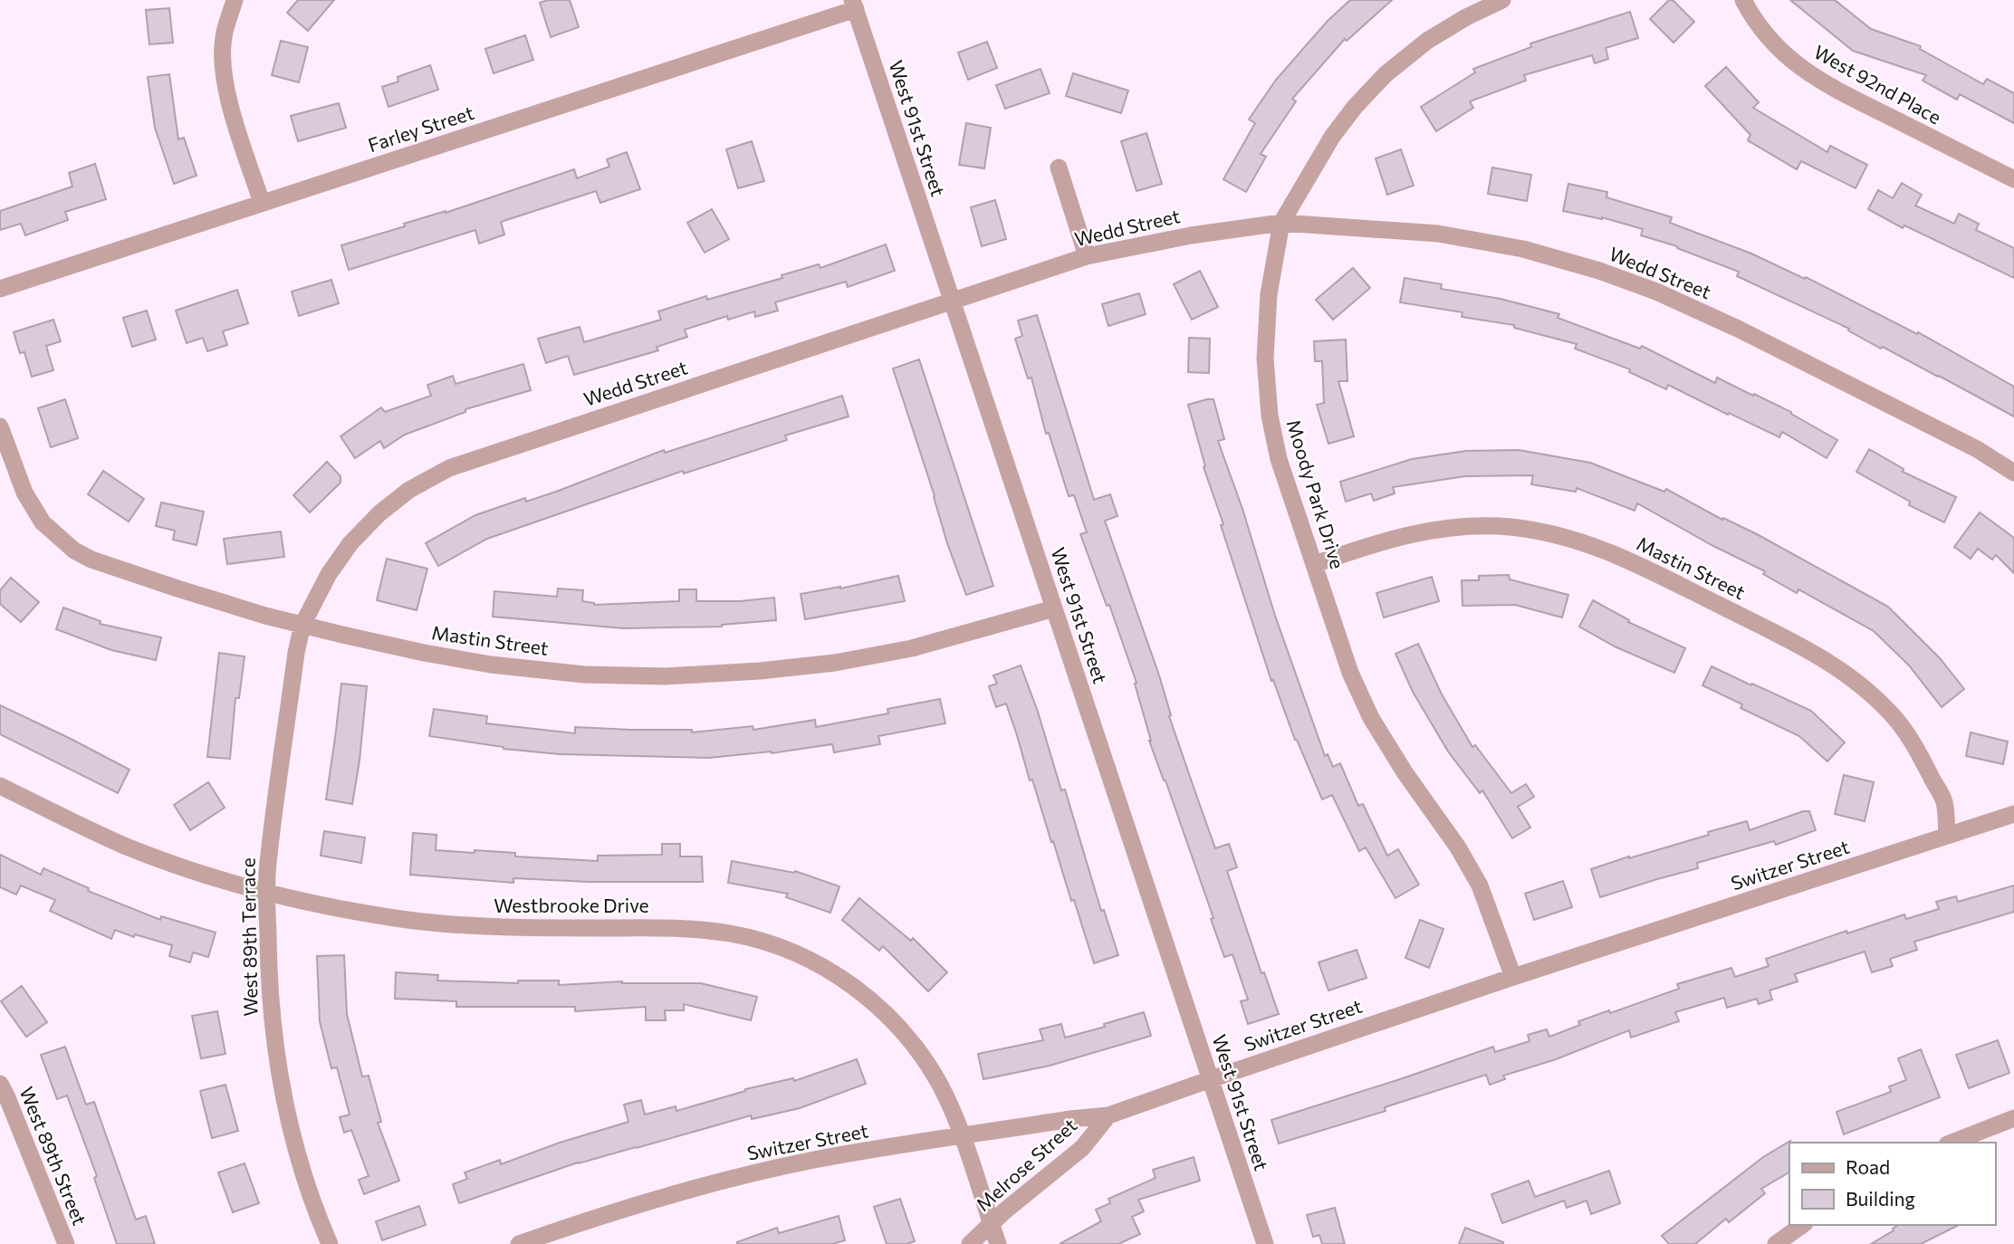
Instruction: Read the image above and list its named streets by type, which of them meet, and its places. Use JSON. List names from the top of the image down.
{
  "streets": {
    "street": [
      "West 92nd Place",
      "West 91st Street",
      "Farley Street",
      "Wedd Street",
      "Moody Park Drive",
      "Mastin Street",
      "Switzer Street",
      "Westbrooke Drive",
      "West 89th Terrace",
      "West 89th Street",
      "Melrose Street"
    ]
  },
  "crossings": [
    ["West 91st Street", "Farley Street"],
    ["West 91st Street", "Wedd Street"],
    ["West 91st Street", "Mastin Street"],
    ["West 91st Street", "Switzer Street"],
    ["Wedd Street", "Moody Park Drive"],
    ["Wedd Street", "Mastin Street"],
    ["Wedd Street", "West 89th Terrace"],
    ["Moody Park Drive", "Mastin Street"],
    ["Moody Park Drive", "Switzer Street"],
    ["Mastin Street", "Switzer Street"],
    ["Mastin Street", "West 89th Terrace"],
    ["Switzer Street", "Westbrooke Drive"],
    ["Switzer Street", "Melrose Street"],
    ["Westbrooke Drive", "West 89th Terrace"],
    ["Westbrooke Drive", "Melrose Street"]
  ],
  "legend": ["Road", "Building"]
}
